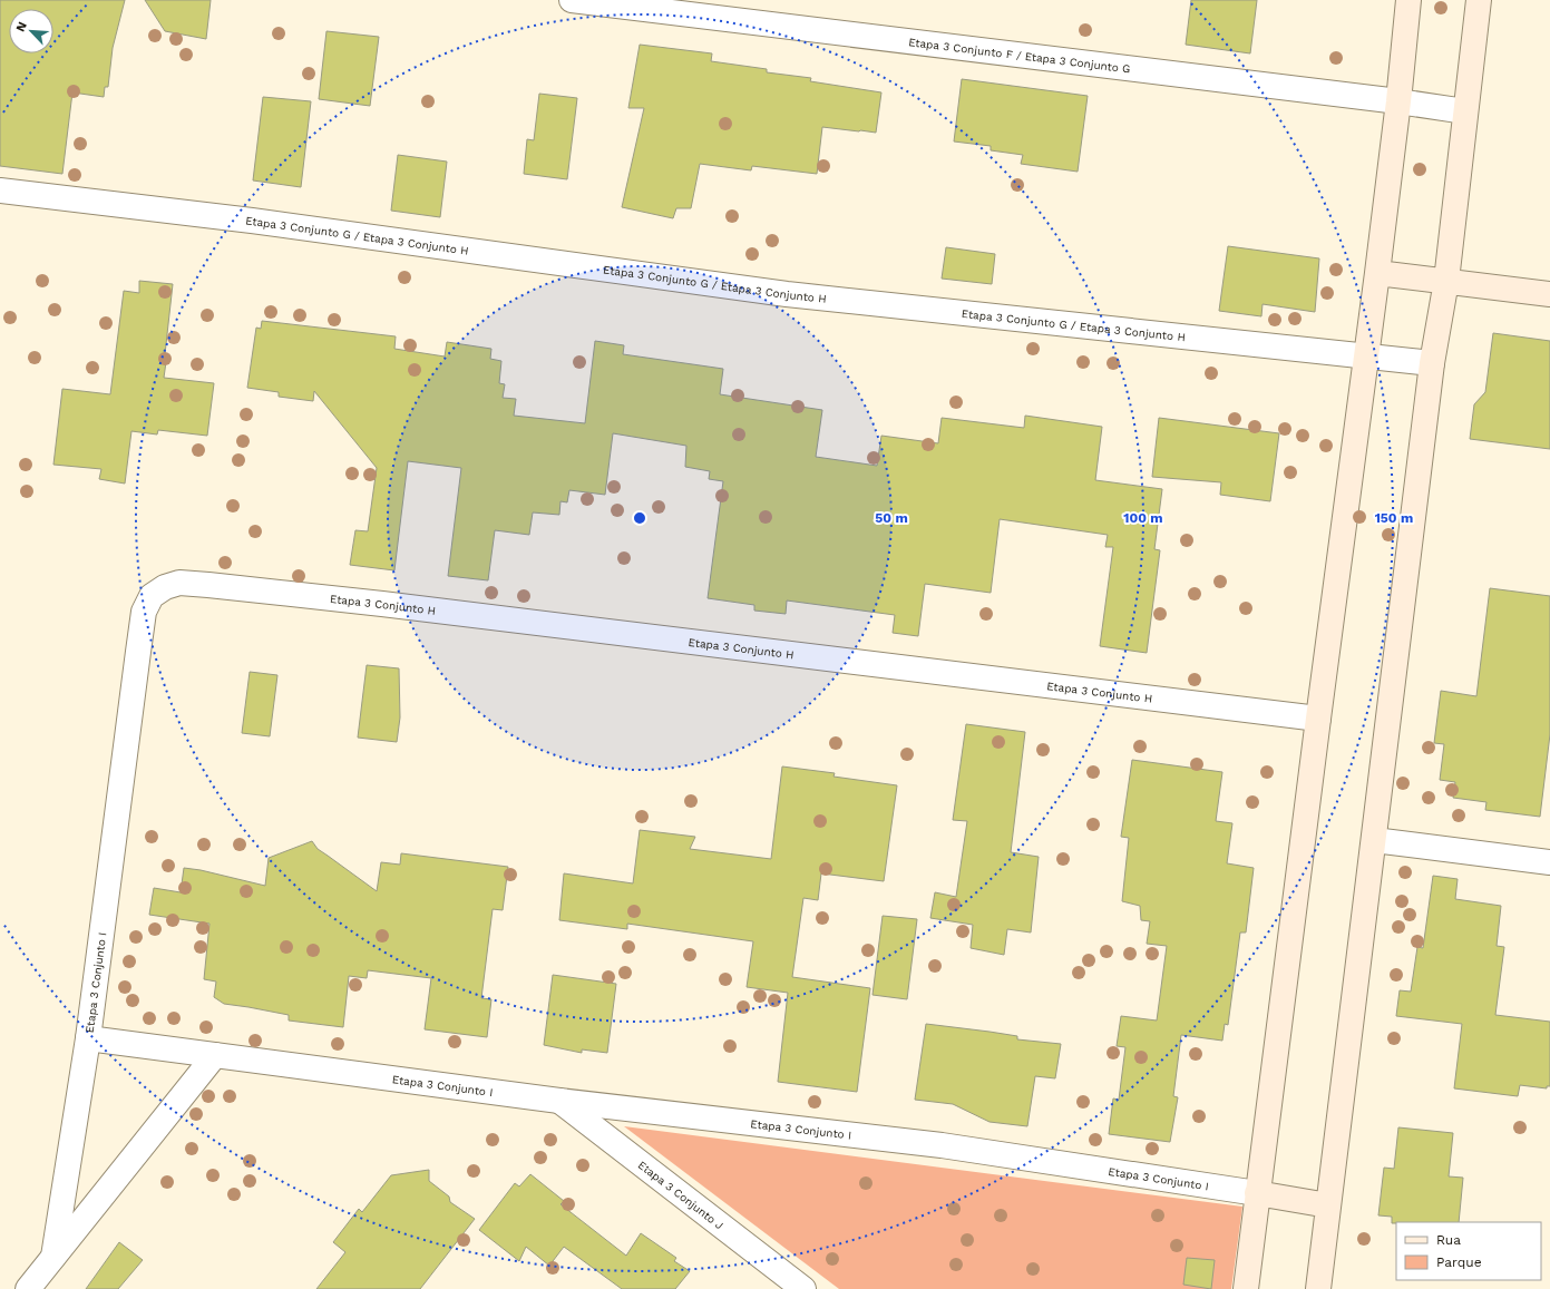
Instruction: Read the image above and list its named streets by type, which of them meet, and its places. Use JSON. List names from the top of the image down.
{
  "streets": {
    "street": [
      "Etapa 3 Conjunto F / Etapa 3 Conjunto G",
      "Etapa 3 Conjunto G / Etapa 3 Conjunto H",
      "Etapa 3 Conjunto H",
      "Etapa 3 Conjunto I",
      "Etapa 3 Conjunto J"
    ]
  },
  "crossings": [
    ["Etapa 3 Conjunto H", "Etapa 3 Conjunto I"],
    ["Etapa 3 Conjunto I", "Etapa 3 Conjunto J"]
  ],
  "legend": ["Rua", "Parque"],
  "north": "top left",
  "rings": ["50 m", "100 m", "150 m"]
}
